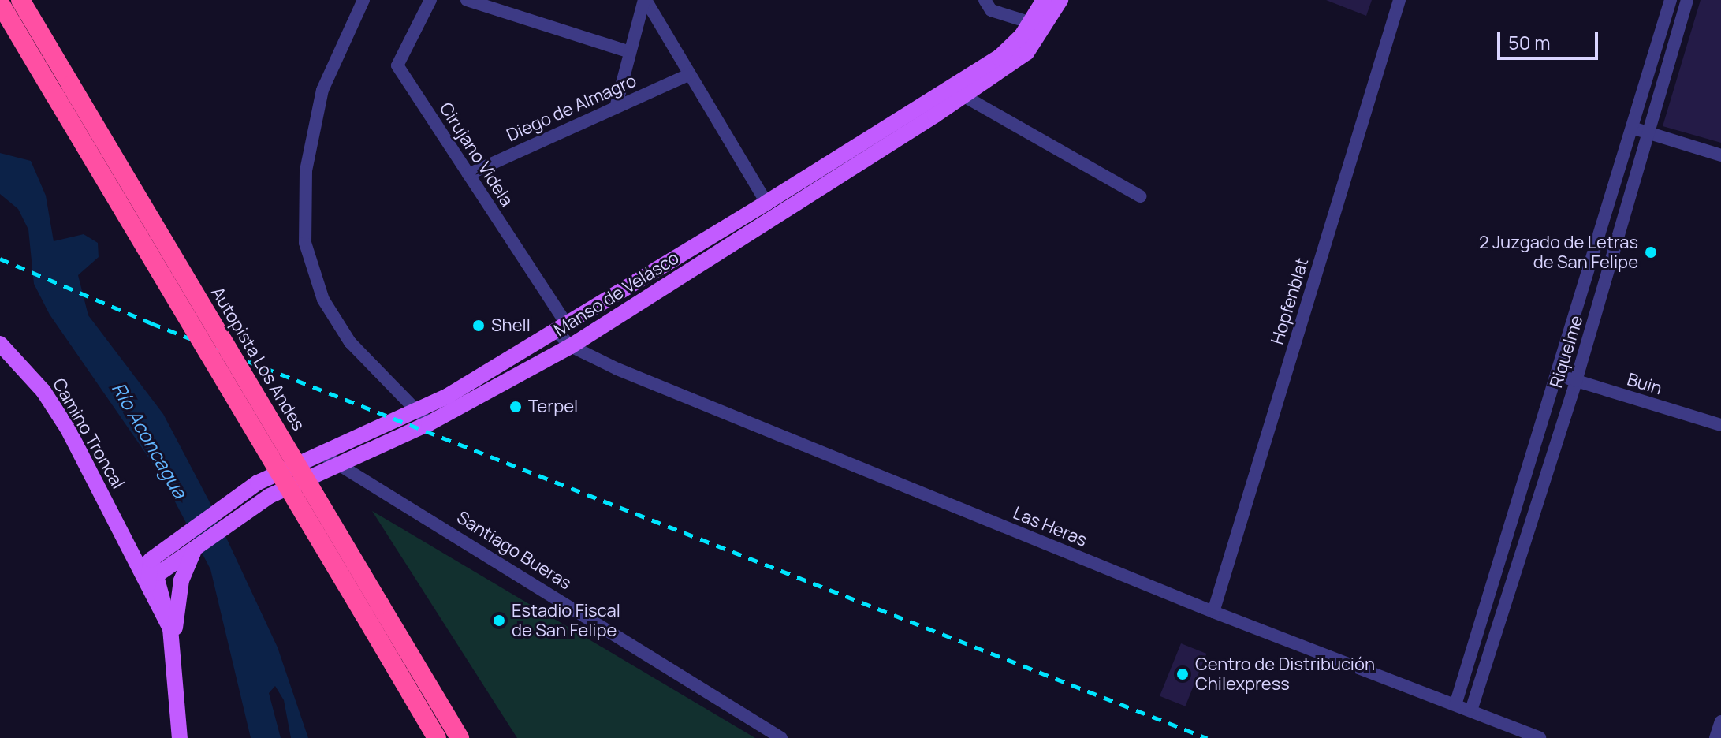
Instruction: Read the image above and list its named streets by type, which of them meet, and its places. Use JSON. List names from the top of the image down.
{
  "streets": {
    "highway": ["Autopista Los Andes"],
    "main road": ["Manso de Velásco", "Camino Troncal"],
    "street": [
      "Diego de Almagro",
      "Cirujano Videla",
      "Hopfenblat",
      "Riquelme",
      "Buin",
      "Las Heras",
      "Santiago Bueras"
    ]
  },
  "crossings": [
    ["Diego de Almagro", "Cirujano Videla"],
    ["Cirujano Videla", "Manso de Velásco"],
    ["Cirujano Videla", "Las Heras"],
    ["Manso de Velásco", "Camino Troncal"],
    ["Manso de Velásco", "Las Heras"],
    ["Manso de Velásco", "Santiago Bueras"],
    ["Hopfenblat", "Las Heras"],
    ["Riquelme", "Buin"],
    ["Riquelme", "Las Heras"]
  ],
  "water": ["Río Aconcagua"],
  "places": [
    "2 Juzgado de Letras de San Felipe",
    "Shell",
    "Terpel",
    "Estadio Fiscal de San Felipe",
    "Centro de Distribución Chilexpress"
  ],
  "scale_bar": "50 m"
}
